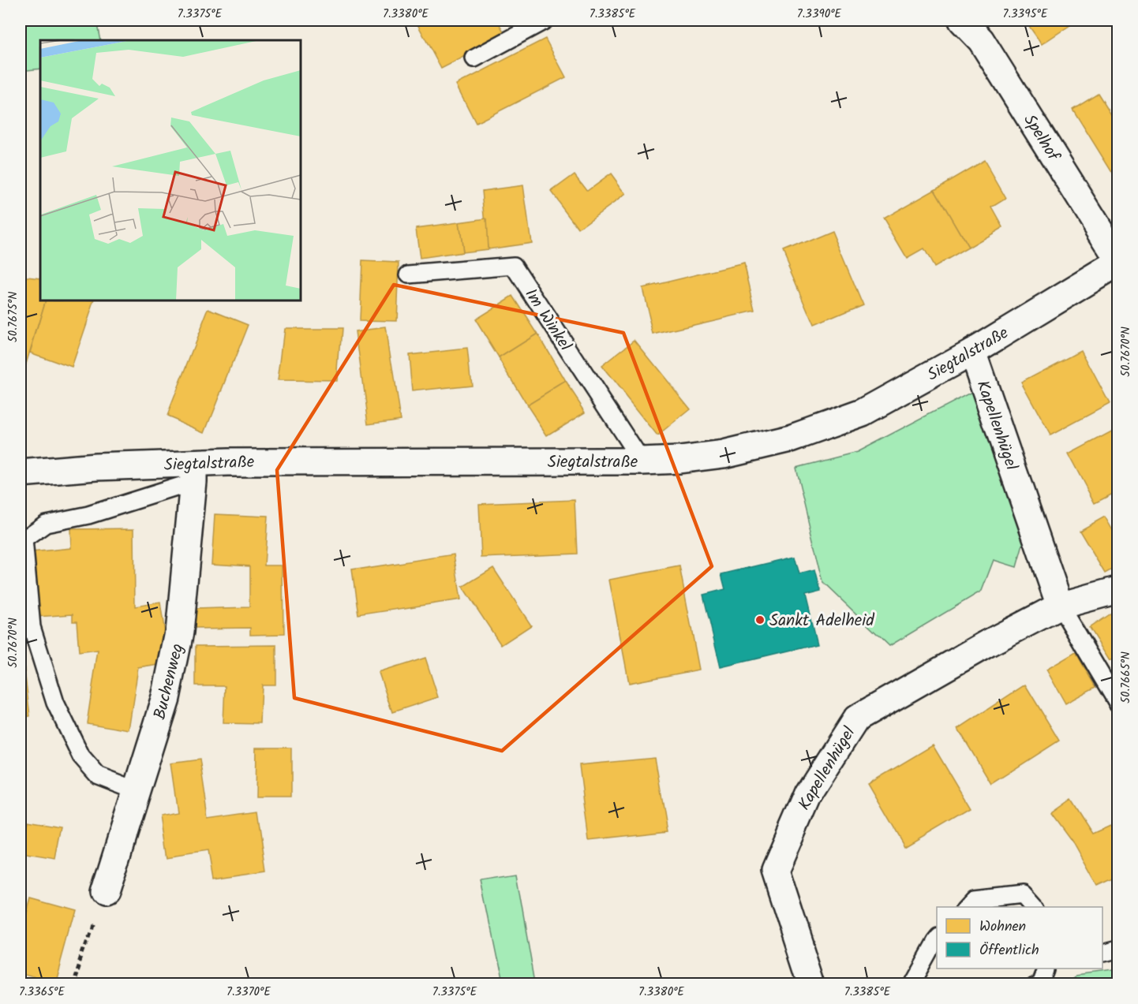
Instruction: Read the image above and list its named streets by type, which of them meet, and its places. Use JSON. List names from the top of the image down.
{
  "streets": {
    "street": [
      "Spelhof",
      "Siegtalstraße",
      "Kapellenhügel",
      "Buchenweg"
    ],
    "lane": ["Im Winkel"]
  },
  "crossings": [
    ["Im Winkel", "Siegtalstraße"],
    ["Siegtalstraße", "Kapellenhügel"],
    ["Siegtalstraße", "Buchenweg"]
  ],
  "places": ["Sankt Adelheid"],
  "legend": ["Wohnen", "Öffentlich"],
  "coordinates": [
    "7.3375°E",
    "7.3380°E",
    "7.3385°E",
    "7.3390°E",
    "7.3395°E",
    "50.7675°N",
    "50.7670°N",
    "50.7665°N",
    "7.3365°E",
    "7.3370°E"
  ]
}
